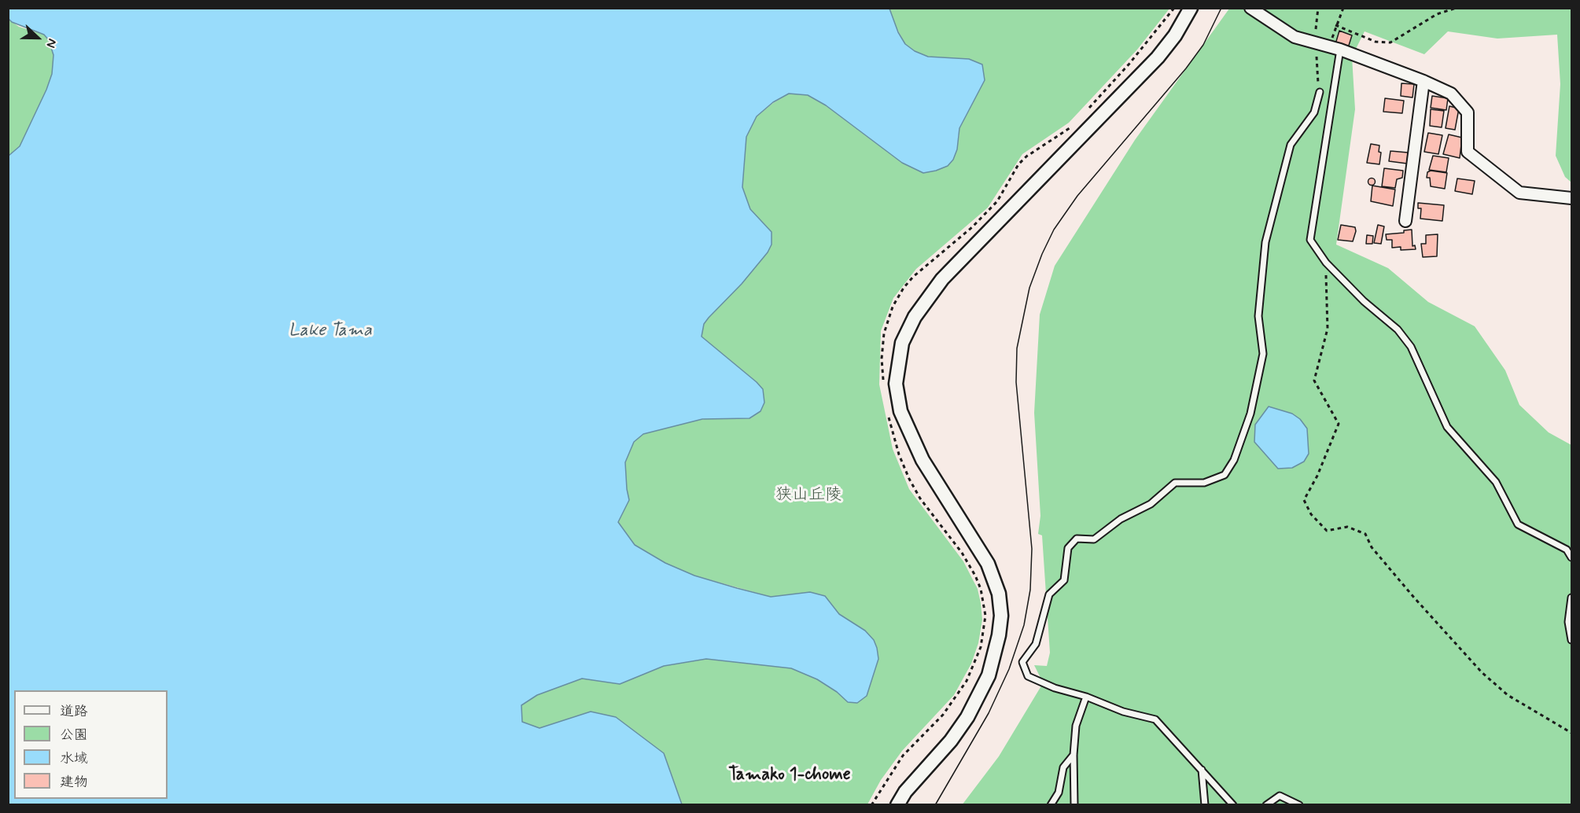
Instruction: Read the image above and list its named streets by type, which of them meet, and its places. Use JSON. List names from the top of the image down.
{
  "districts": ["Tamako 1-chome"],
  "water": ["Lake Tama"],
  "parks": ["狭山丘陵"],
  "legend": [
    "道路",
    "公園",
    "水域",
    "建物"
  ],
  "north": "right"
}
